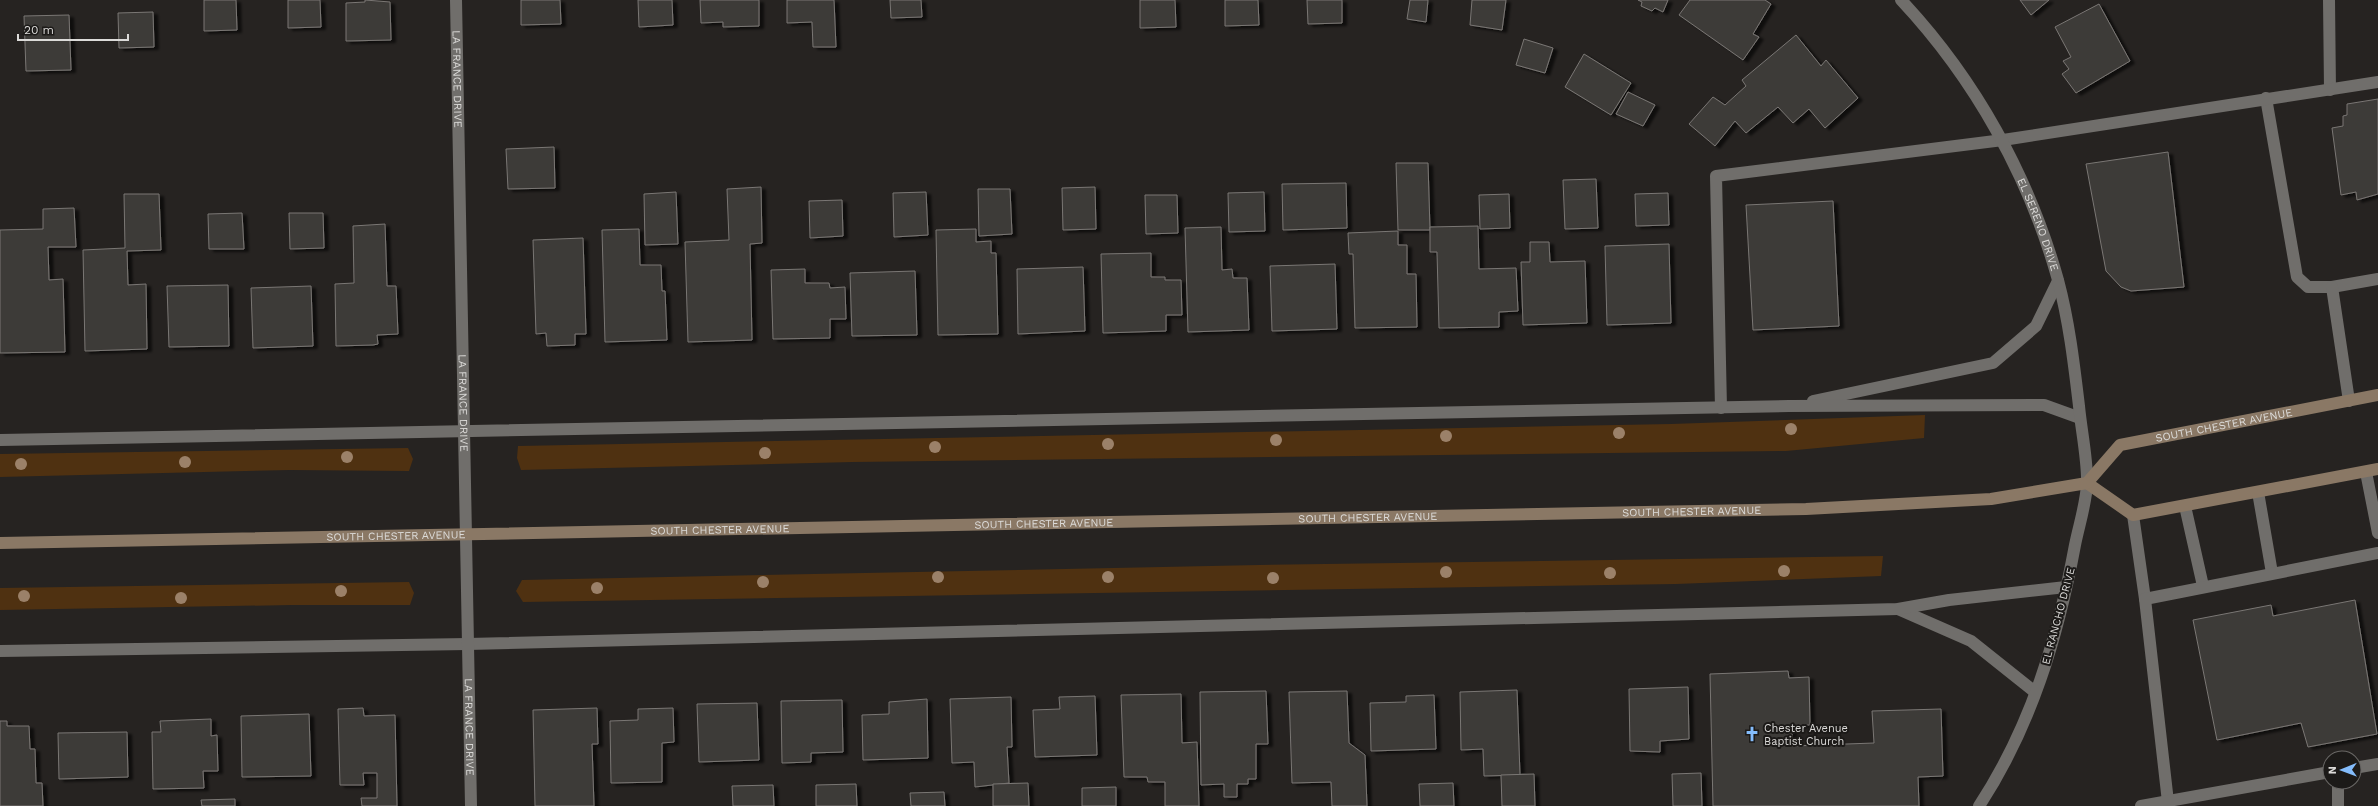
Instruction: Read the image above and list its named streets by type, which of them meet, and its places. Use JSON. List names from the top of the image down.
{
  "streets": {
    "main road": ["SOUTH CHESTER AVENUE"],
    "street": ["LA FRANCE DRIVE", "EL SERENO DRIVE", "EL RANCHO DRIVE"]
  },
  "crossings": [
    ["LA FRANCE DRIVE", "SOUTH CHESTER AVENUE"],
    ["EL SERENO DRIVE", "SOUTH CHESTER AVENUE"],
    ["EL SERENO DRIVE", "EL RANCHO DRIVE"],
    ["SOUTH CHESTER AVENUE", "EL RANCHO DRIVE"]
  ],
  "places": {
    "church": ["Chester Avenue Baptist Church"]
  },
  "scale_bar": "20 m",
  "north": "left"
}
